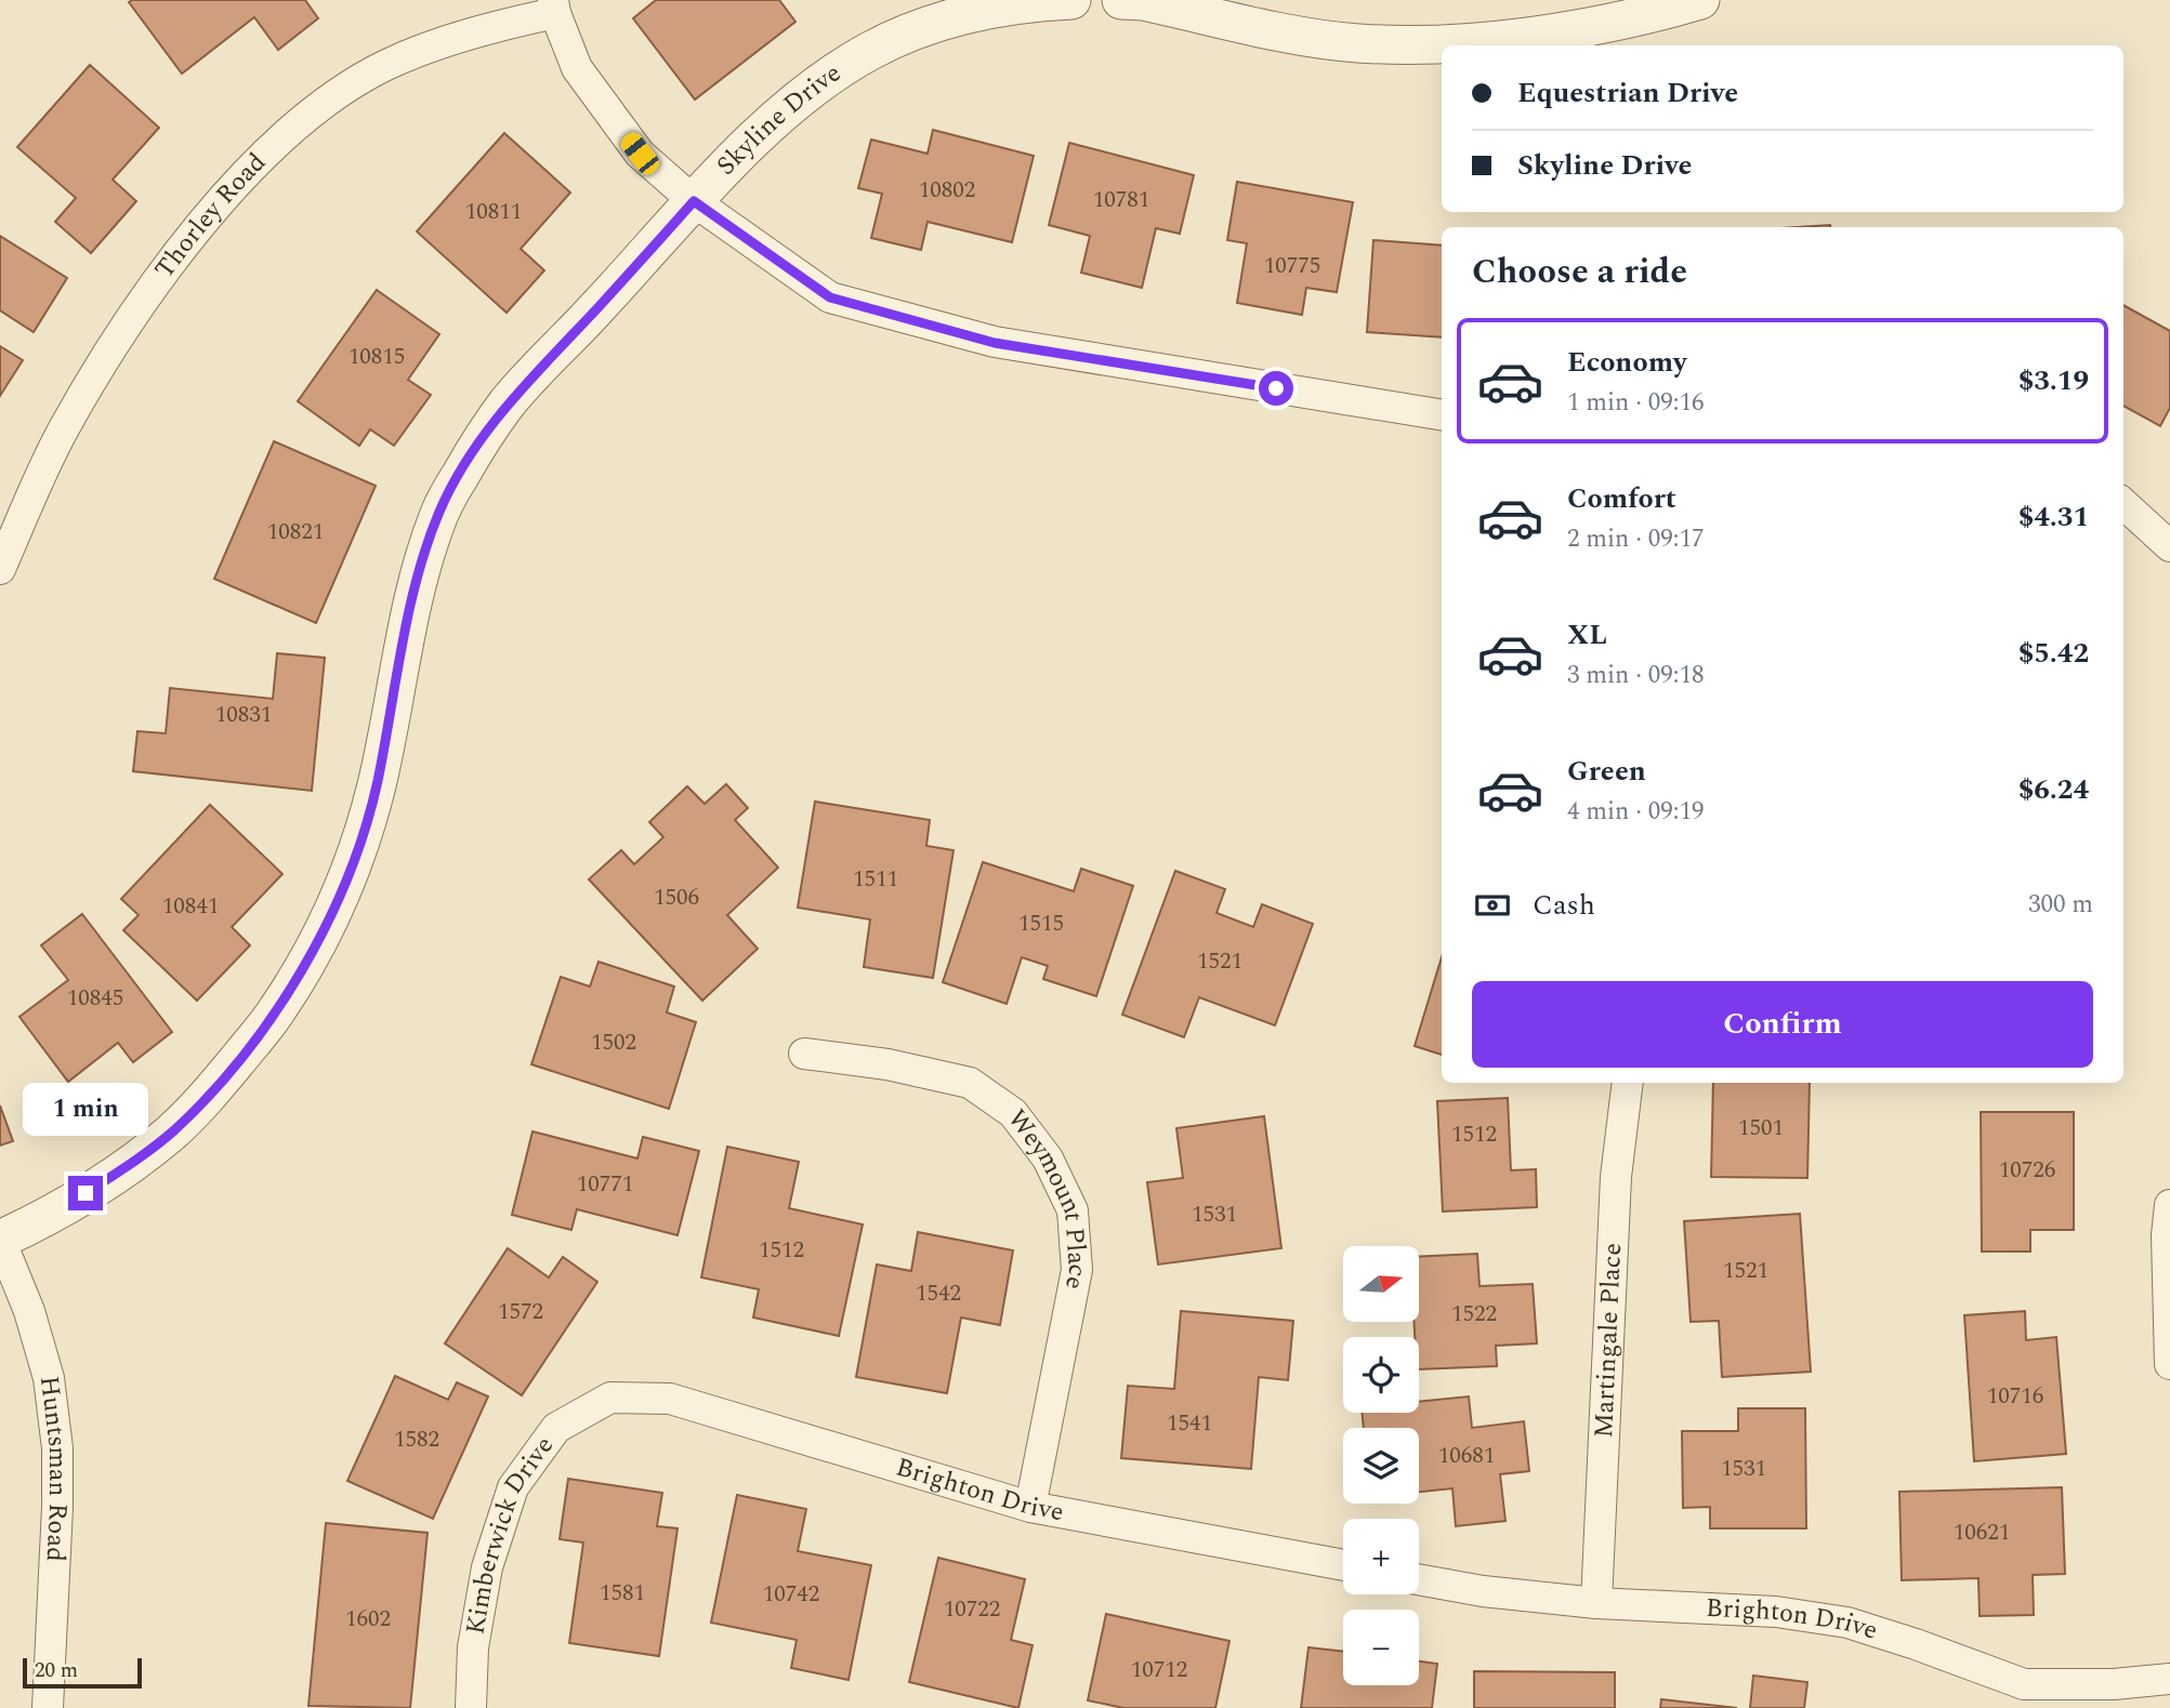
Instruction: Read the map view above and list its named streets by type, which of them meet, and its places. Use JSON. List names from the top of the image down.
{
  "streets": {
    "street": [
      "Skyline Drive",
      "Thorley Road",
      "Weymount Place",
      "Martingale Place",
      "Huntsman Road",
      "Brighton Drive",
      "Kimberwick Drive"
    ]
  },
  "crossings": [
    ["Skyline Drive", "Huntsman Road"],
    ["Weymount Place", "Brighton Drive"],
    ["Martingale Place", "Brighton Drive"],
    ["Brighton Drive", "Kimberwick Drive"]
  ],
  "house_numbers": [
    "10802",
    "10781",
    "10811",
    "10775",
    "10815",
    "10821",
    "10831",
    "1511",
    "1506",
    "10841",
    "1515",
    "1521",
    "10845",
    "1502",
    "1501",
    "1512",
    "10726",
    "10771",
    "1531",
    "1512",
    "1521",
    "1542",
    "1572",
    "1522",
    "10716",
    "1541",
    "1582",
    "10681",
    "1531",
    "10621",
    "1581",
    "10742",
    "10722",
    "1602",
    "10712"
  ],
  "scale_bar": "20 m",
  "north": "right",
  "page": {
    "banner": ["Equestrian Drive", "Skyline Drive"],
    "heading": "Choose a ride",
    "list": [
      {
        "name": "Economy",
        "note": "1 min · 09:16",
        "value": "$3.19"
      },
      {
        "name": "Comfort",
        "note": "2 min · 09:17",
        "value": "$4.31"
      },
      {
        "name": "XL",
        "note": "3 min · 09:18",
        "value": "$5.42"
      },
      {
        "name": "Green",
        "note": "4 min · 09:19",
        "value": "$6.24"
      }
    ],
    "pay": ["Cash", "300 m"],
    "buttons": "Confirm",
    "bubble": "1 min",
    "map_buttons": ["+", "−"],
    "scale": "20 m"
  }
}
